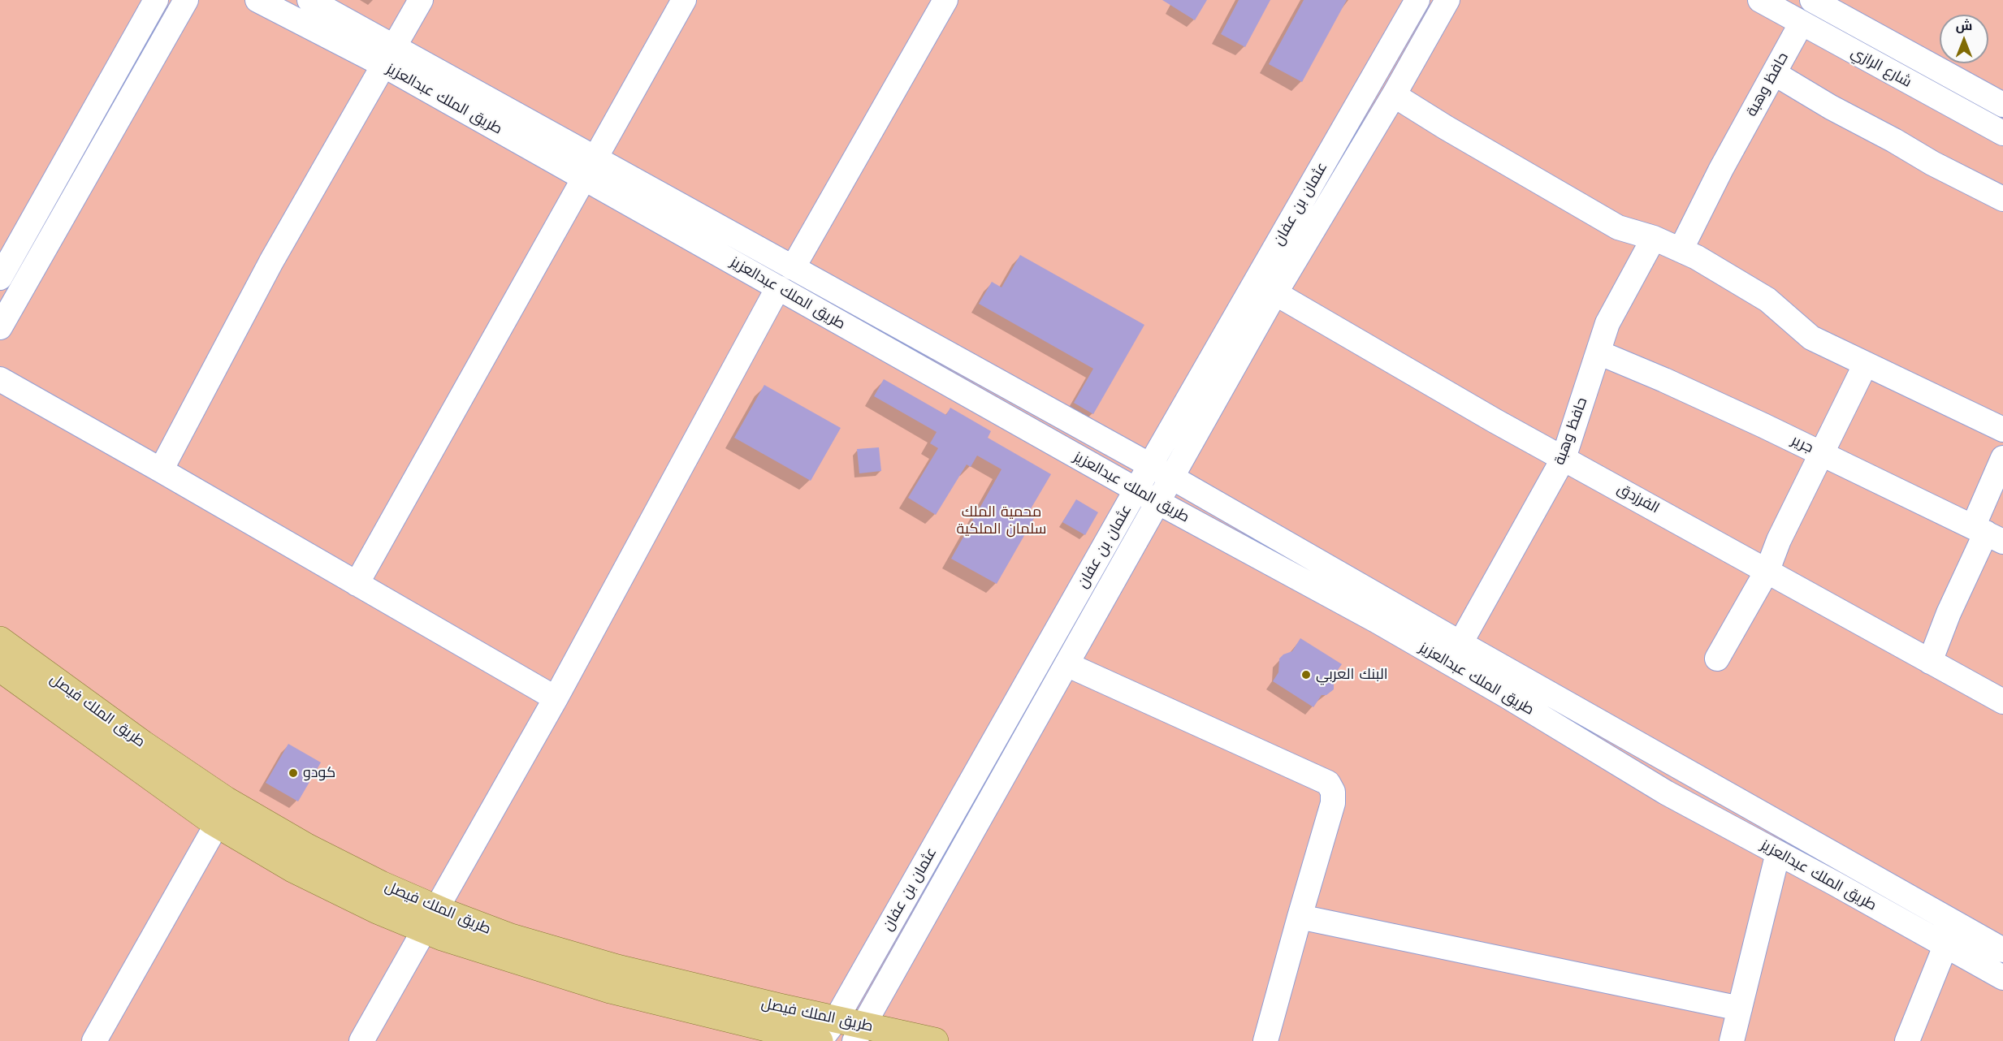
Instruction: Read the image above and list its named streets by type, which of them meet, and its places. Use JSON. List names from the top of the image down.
{
  "streets": {
    "main road": ["طريق الملك فيصل"],
    "street": [
      "شارع الرازي",
      "حافظ وهبة",
      "طريق الملك عبدالعزيز",
      "عثمان بن عفان",
      "جرير",
      "الفرزدق"
    ]
  },
  "crossings": [
    ["شارع الرازي", "حافظ وهبة"],
    ["حافظ وهبة", "طريق الملك عبدالعزيز"],
    ["حافظ وهبة", "جرير"],
    ["حافظ وهبة", "الفرزدق"],
    ["طريق الملك عبدالعزيز", "عثمان بن عفان"],
    ["عثمان بن عفان", "الفرزدق"],
    ["عثمان بن عفان", "طريق الملك فيصل"]
  ],
  "parks": ["محمية الملك سلمان الملكية"],
  "places": ["البنك العربي", "كودو"],
  "north": "top"
}
